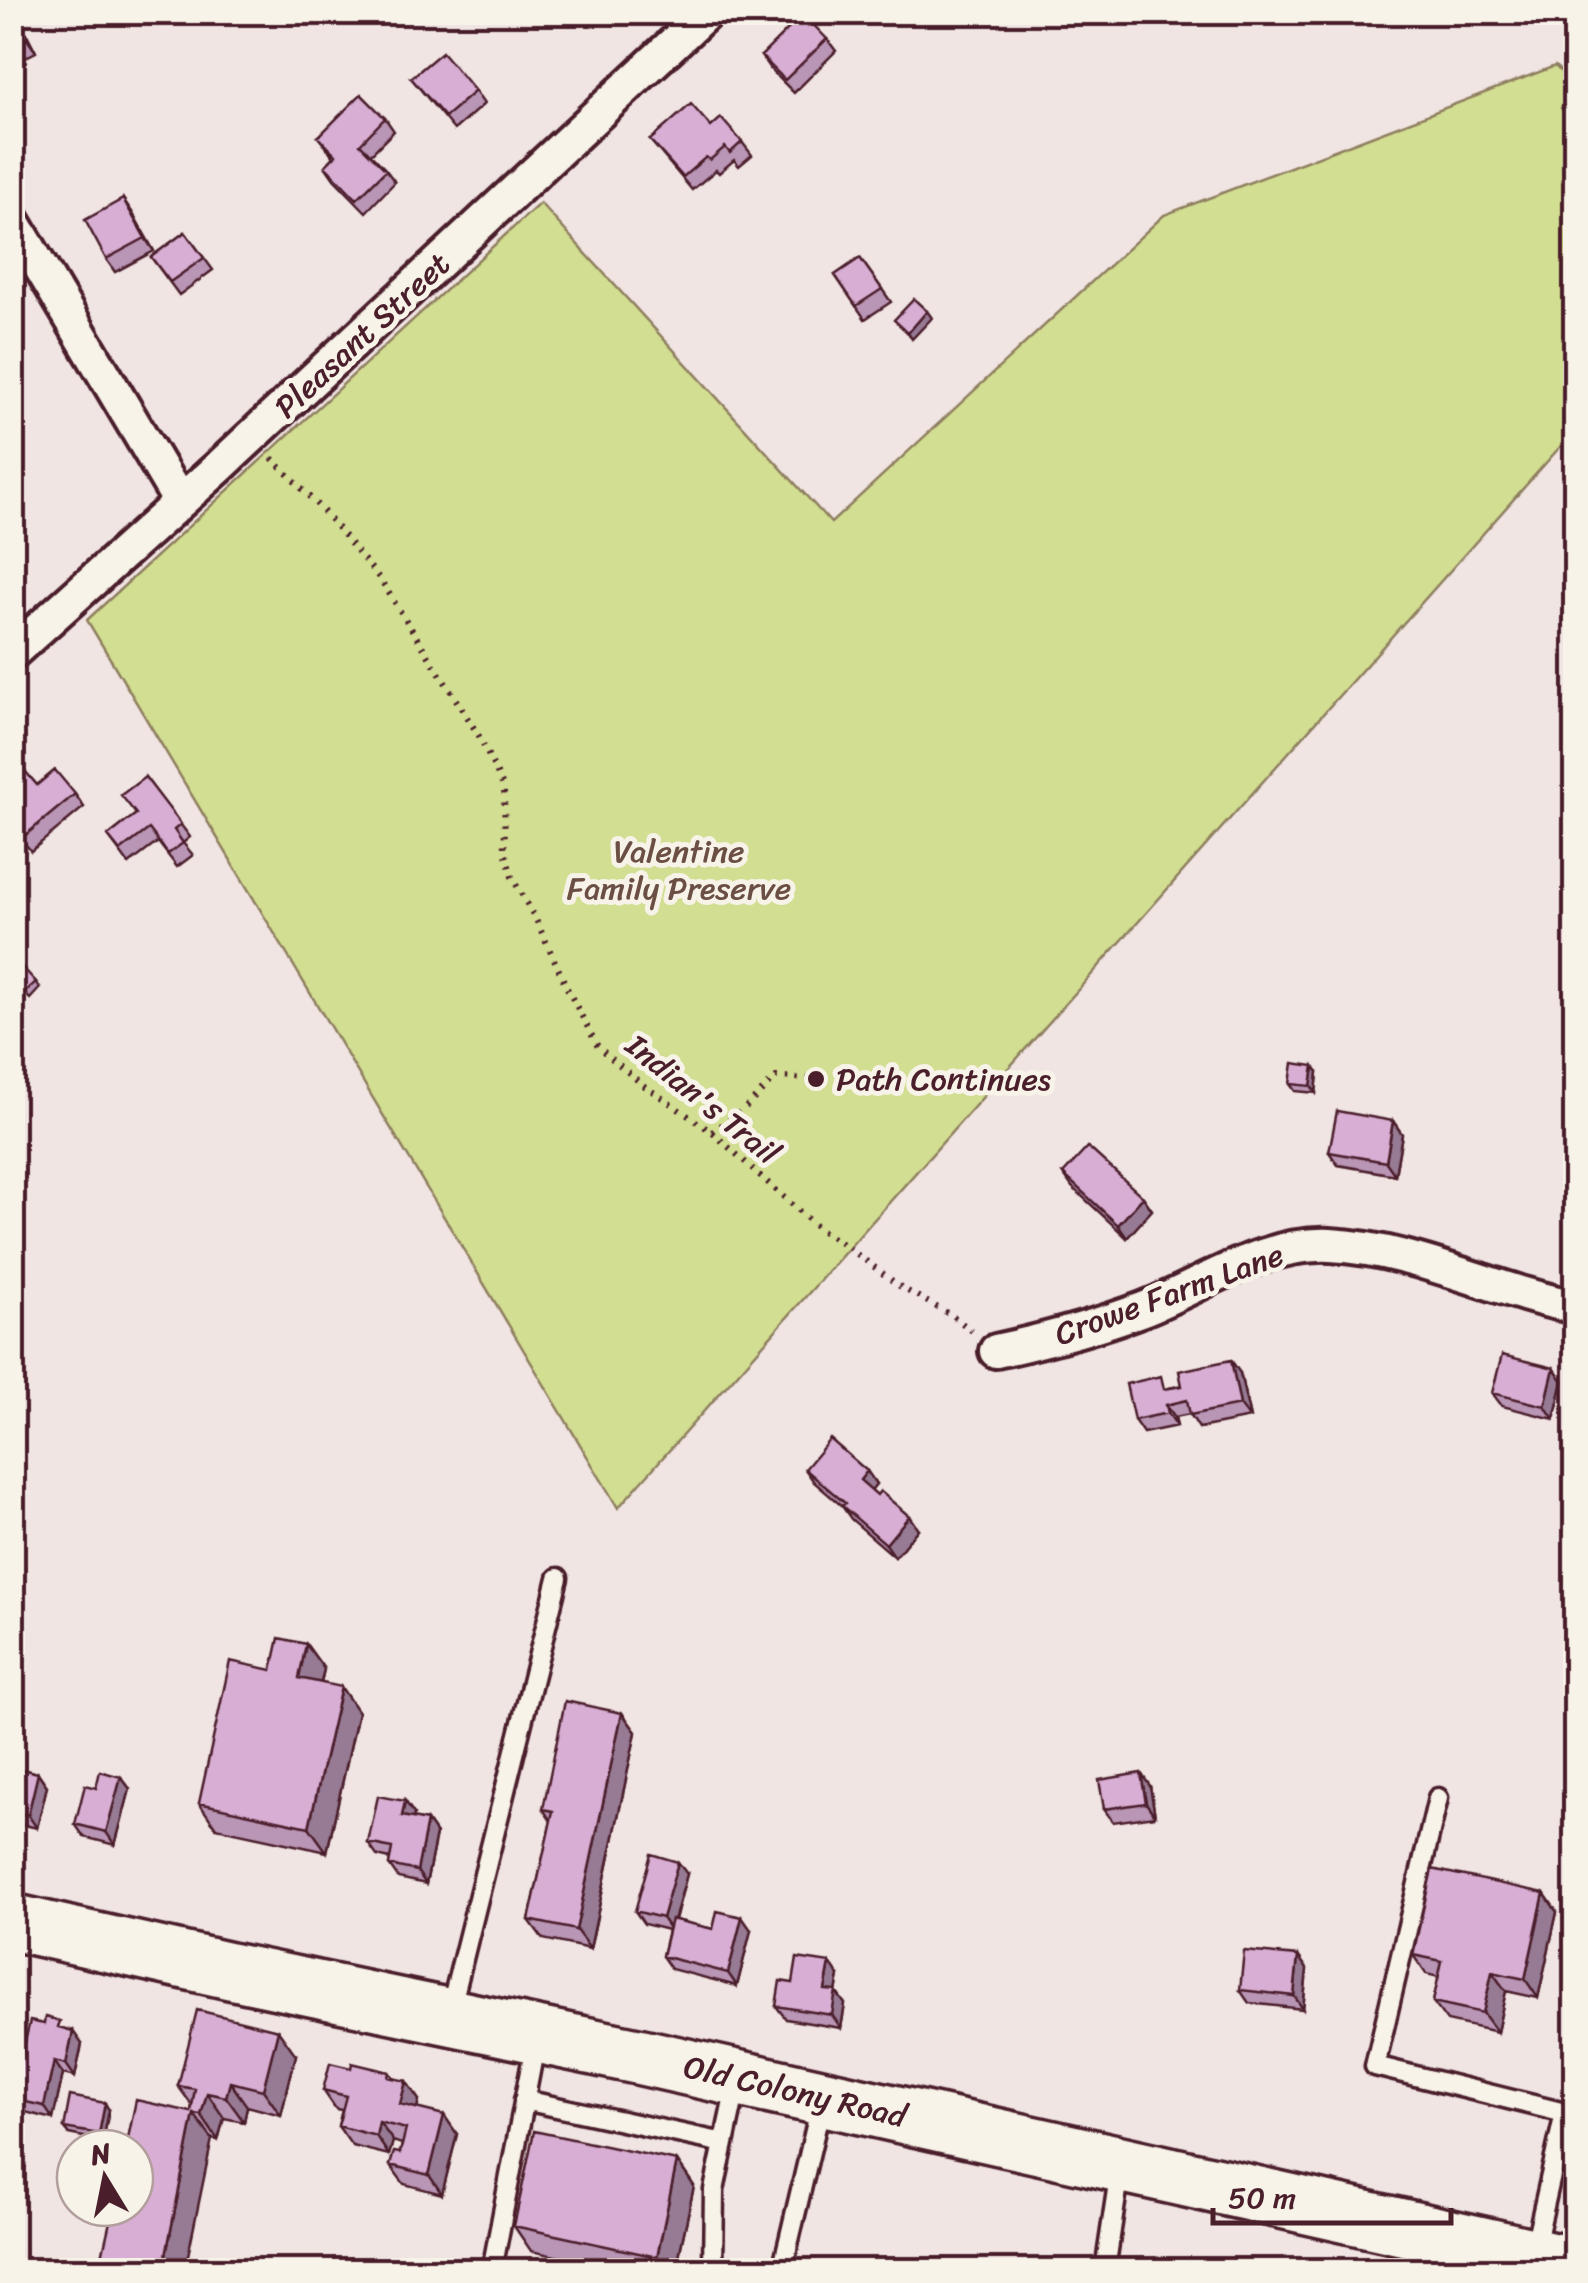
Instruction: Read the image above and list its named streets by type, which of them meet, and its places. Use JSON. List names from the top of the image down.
{
  "streets": {
    "highway": ["Old Colony Road"],
    "street": ["Pleasant Street", "Crowe Farm Lane"],
    "path": ["Indian's Trail"]
  },
  "crossings": [
    ["Indian's Trail", "Crowe Farm Lane"]
  ],
  "parks": ["Valentine Family Preserve"],
  "places": ["Path Continues"],
  "scale_bar": "50 m",
  "north": "top"
}
